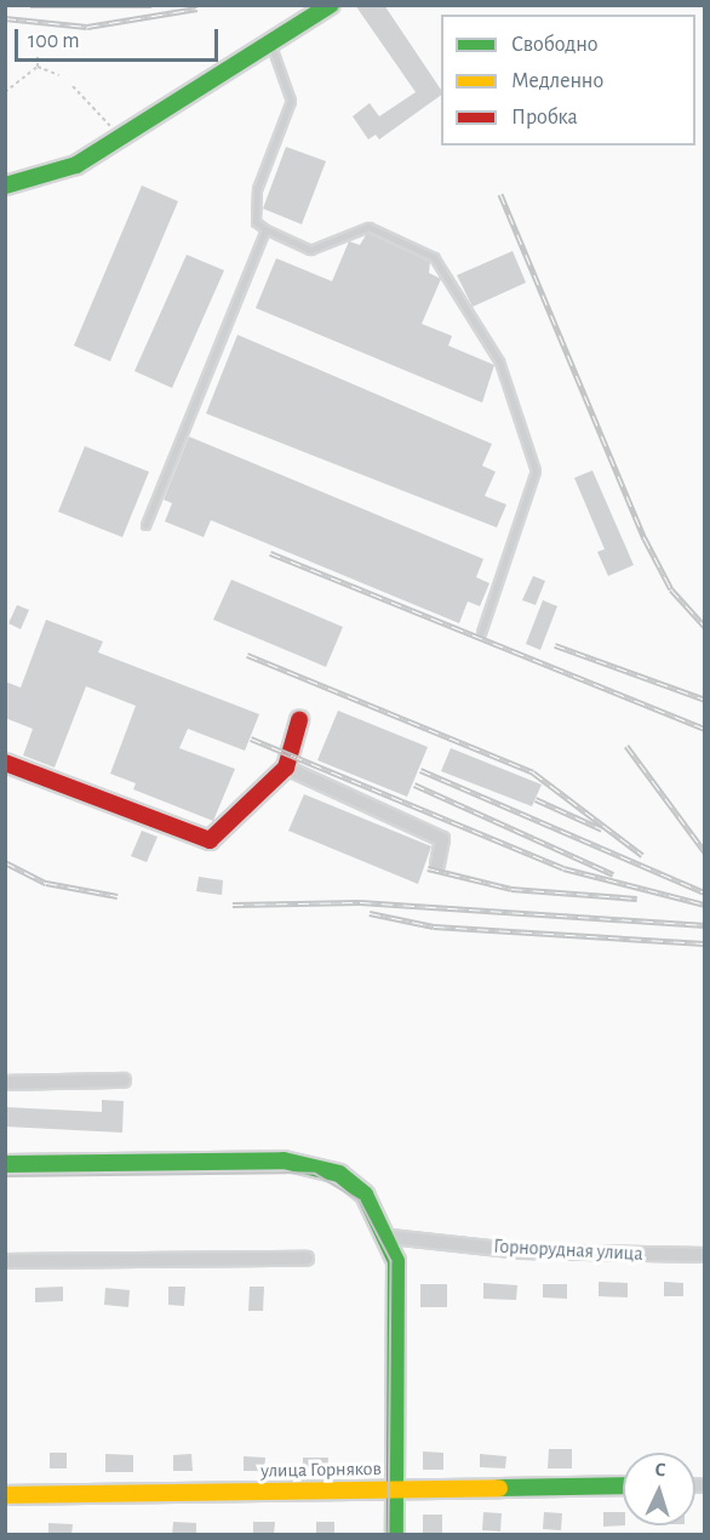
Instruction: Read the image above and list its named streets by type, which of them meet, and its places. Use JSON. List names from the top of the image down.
{
  "streets": {
    "street": ["Горнорудная улица", "улица Горняков"]
  },
  "legend": ["Свободно", "Медленно", "Пробка"],
  "scale_bar": "100 m",
  "north": "top"
}
